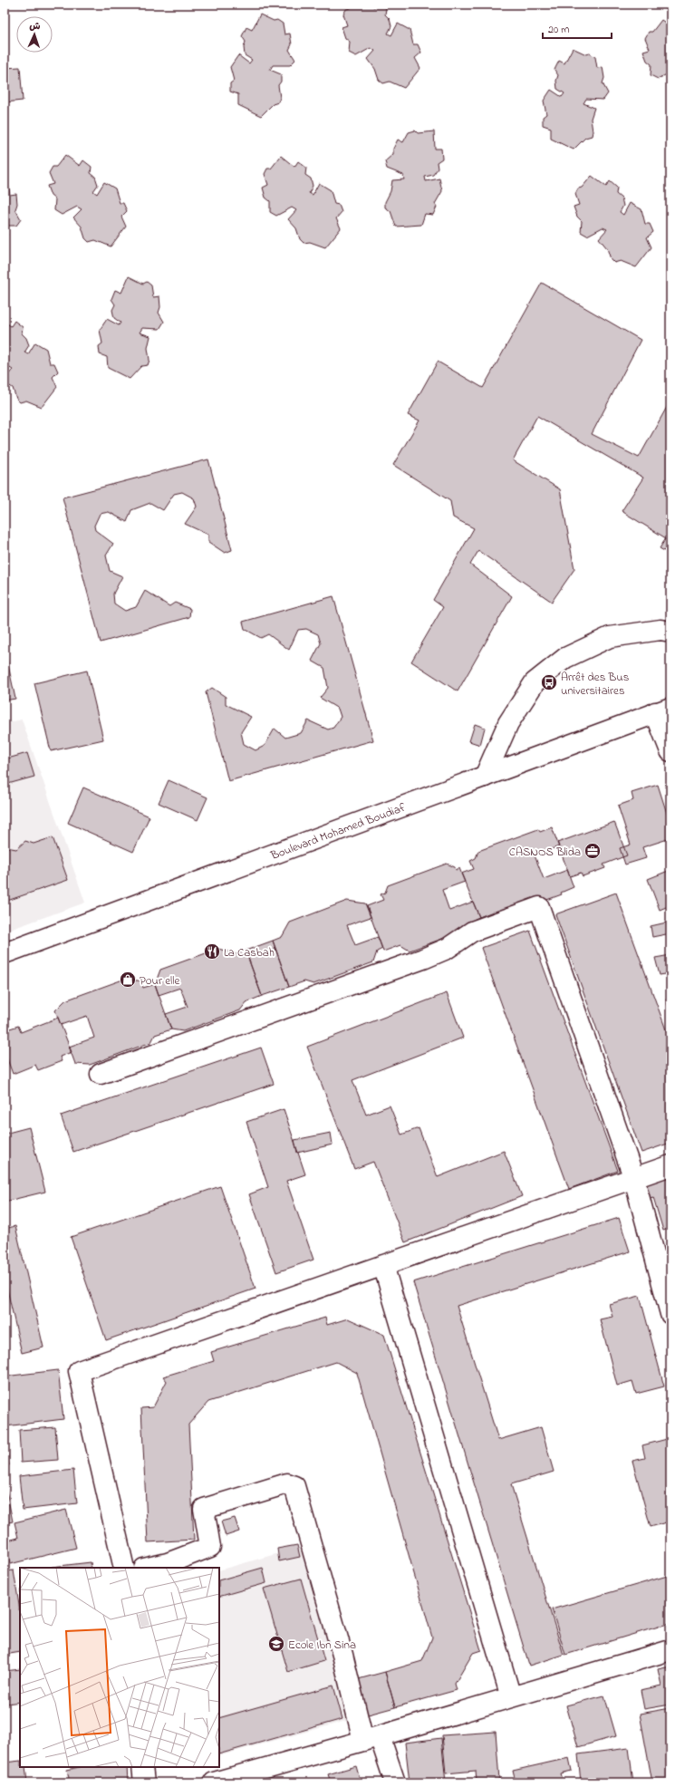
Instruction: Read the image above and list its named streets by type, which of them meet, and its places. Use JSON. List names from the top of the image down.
{
  "streets": {
    "street": ["Boulevard Mohamed Boudiaf"]
  },
  "places": {
    "bus stop": ["Arrêt des Bus universitaires"],
    "office": ["CASNOS Blida"],
    "restaurant": ["La Casbah"],
    "shop": ["Pour elle"],
    "school or university": ["Ecole Ibn Sina"]
  },
  "scale_bar": "20 m",
  "north": "top"
}
